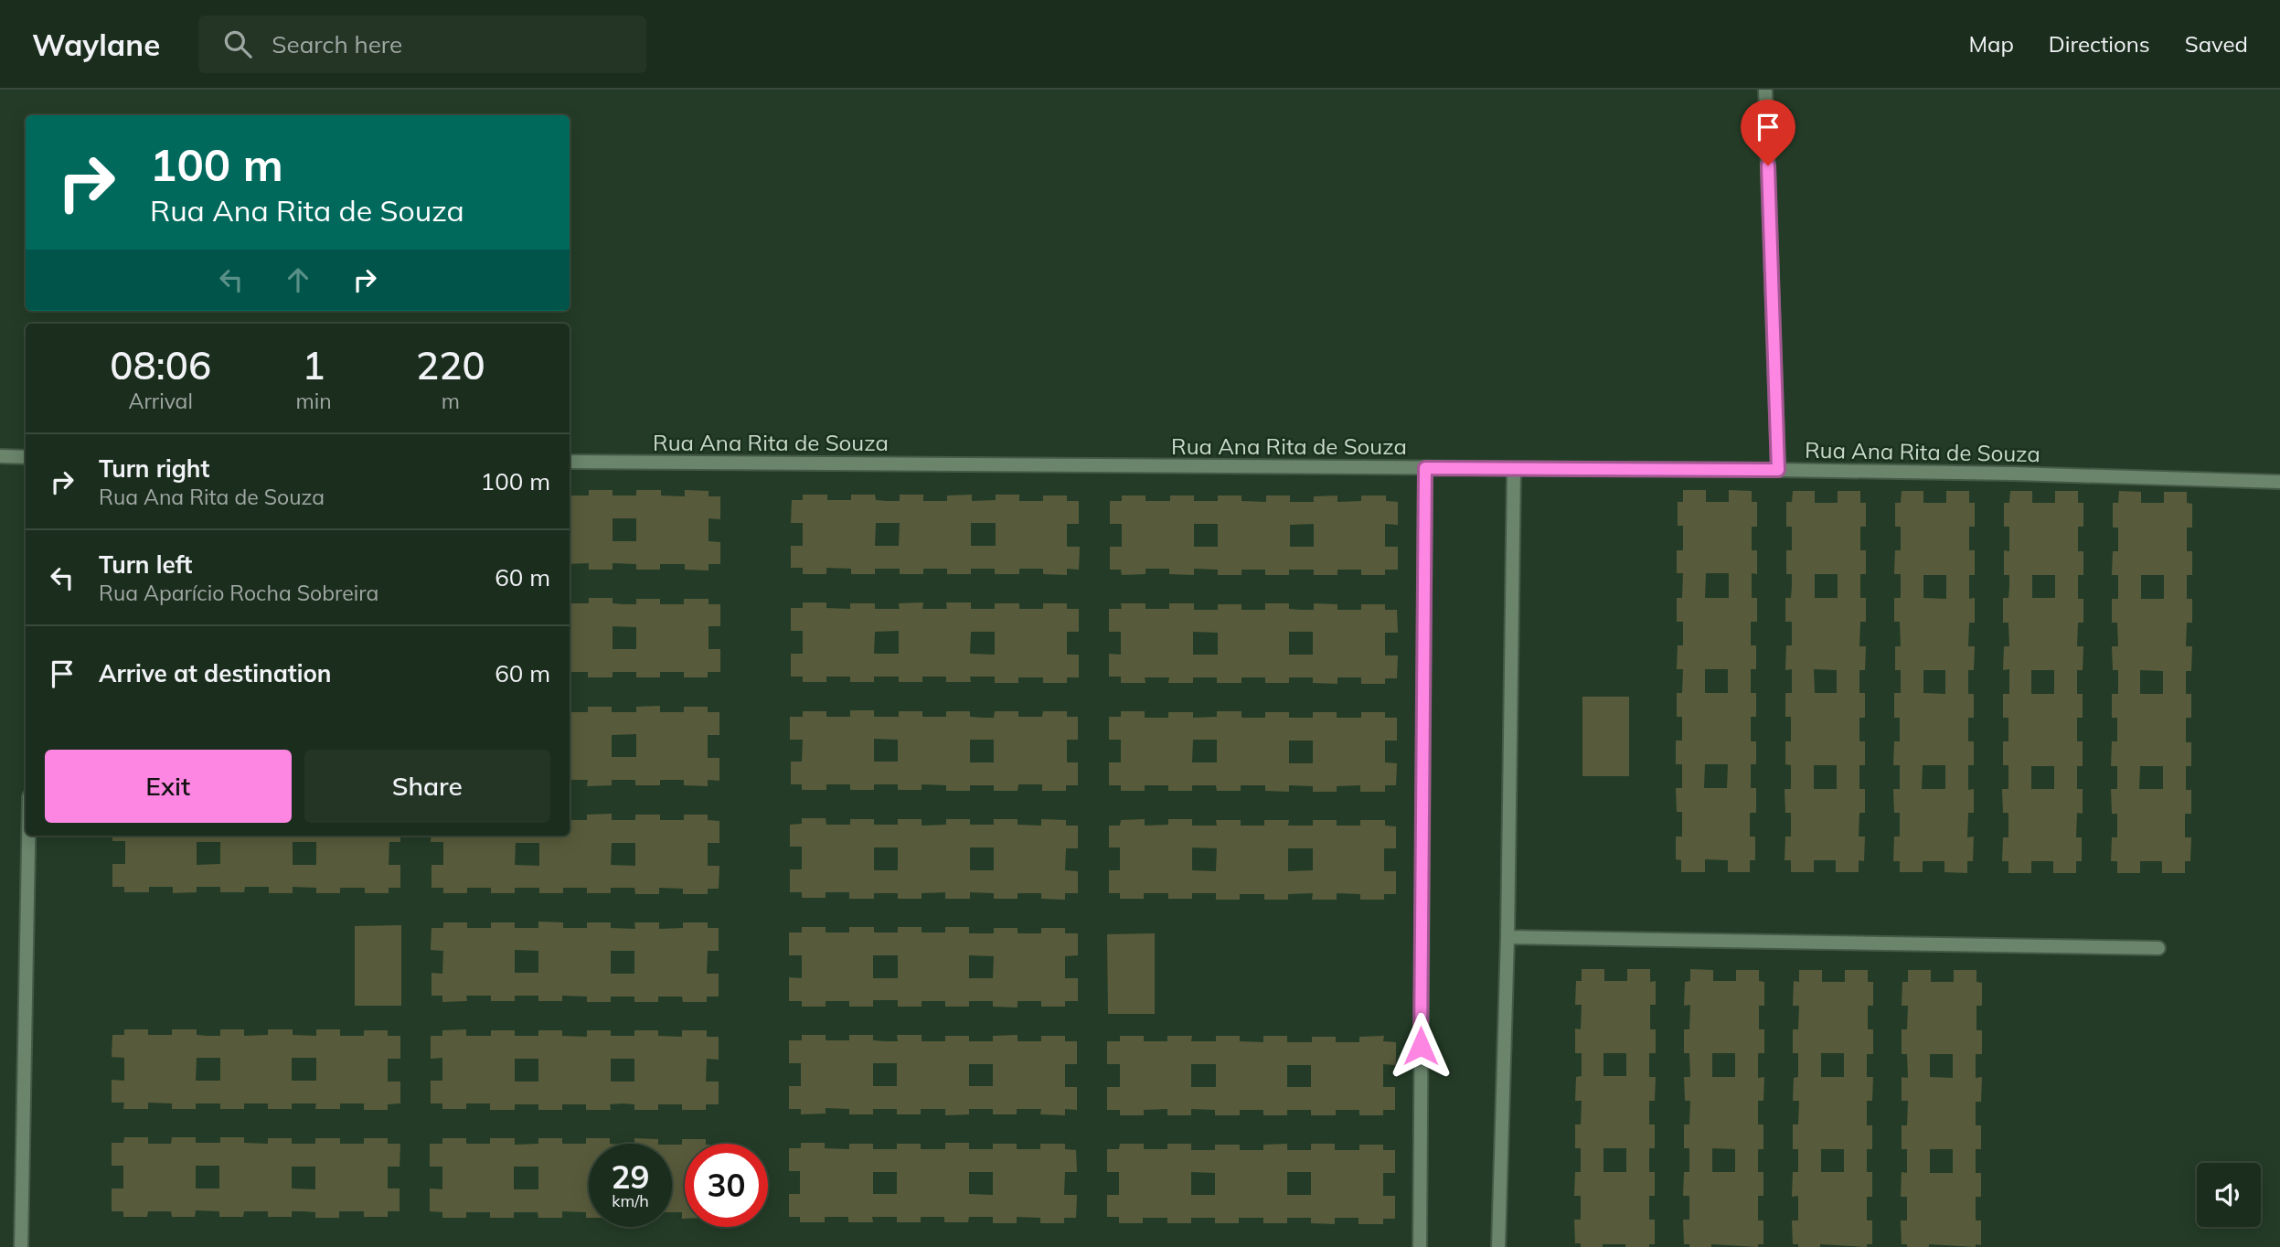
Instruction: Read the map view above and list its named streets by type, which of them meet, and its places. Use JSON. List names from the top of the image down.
{
  "streets": {
    "street": ["Rua Ana Rita de Souza"]
  },
  "page": {
    "header": "Waylane",
    "search": "Search here",
    "nav": ["Map", "Directions", "Saved"],
    "turn": ["100 m", "Rua Ana Rita de Souza"],
    "eta": [
      "08:06",
      "Arrival",
      "1",
      "min",
      "220",
      "m"
    ],
    "list": [
      {
        "name": "Turn right",
        "note": "Rua Ana Rita de Souza",
        "value": "100 m"
      },
      {
        "name": "Turn left",
        "note": "Rua Aparício Rocha Sobreira",
        "value": "60 m"
      },
      {
        "name": "Arrive at destination",
        "value": "60 m"
      }
    ],
    "buttons": ["Exit", "Share"],
    "speed": "29 km/h",
    "limit": "30"
  }
}
